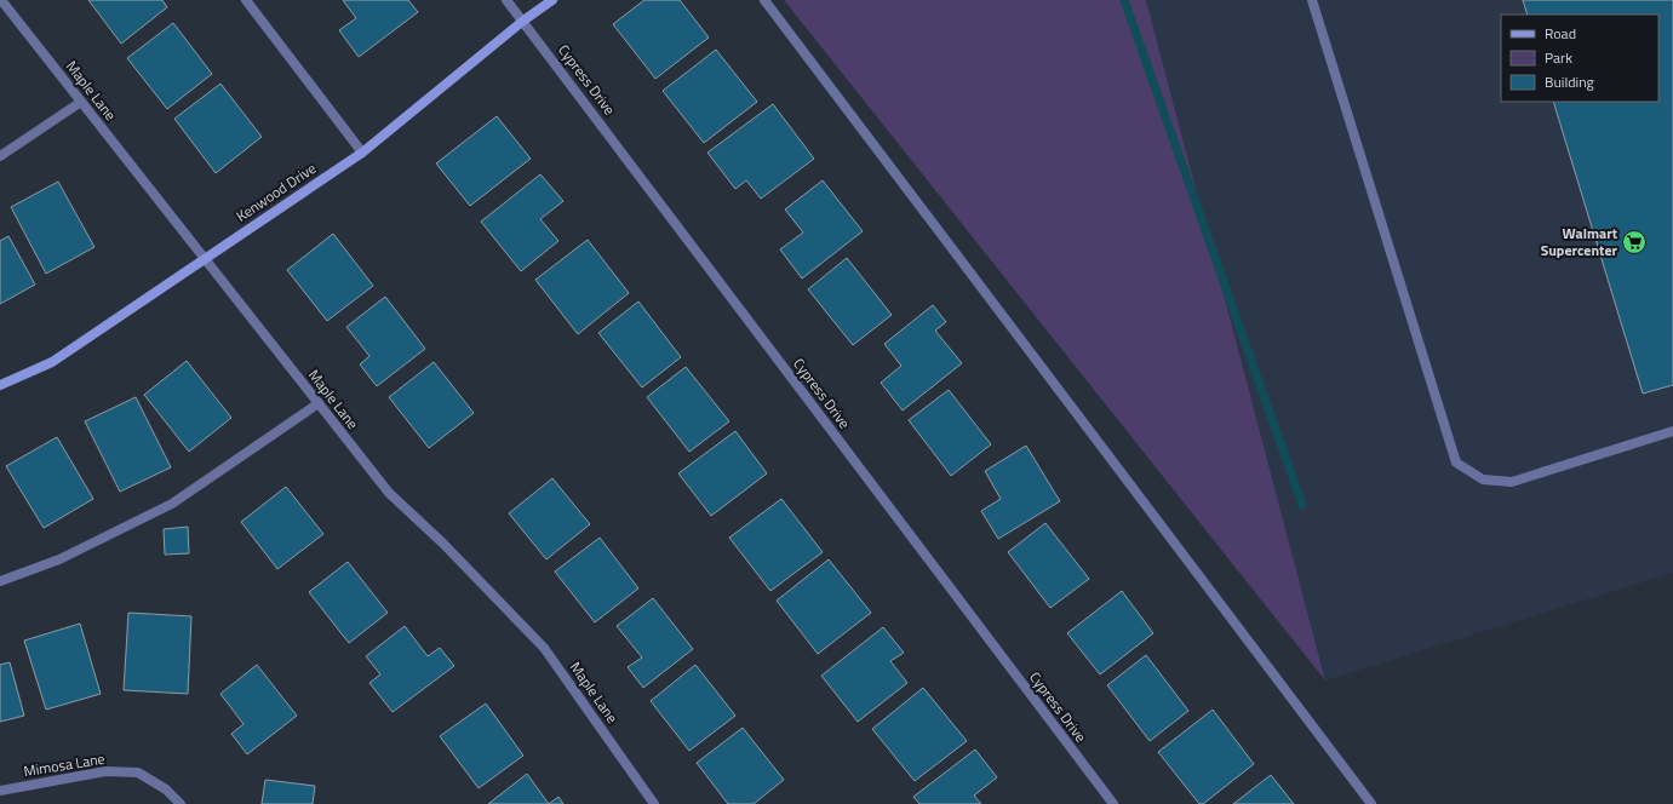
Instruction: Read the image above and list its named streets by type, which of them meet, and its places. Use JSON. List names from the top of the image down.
{
  "streets": {
    "street": [
      "Cypress Drive",
      "Maple Lane",
      "Kenwood Drive",
      "Mimosa Lane"
    ]
  },
  "crossings": [
    ["Cypress Drive", "Kenwood Drive"],
    ["Maple Lane", "Kenwood Drive"]
  ],
  "places": {
    "supermarket": ["Walmart Supercenter"]
  },
  "legend": ["Road", "Park", "Building"]
}
